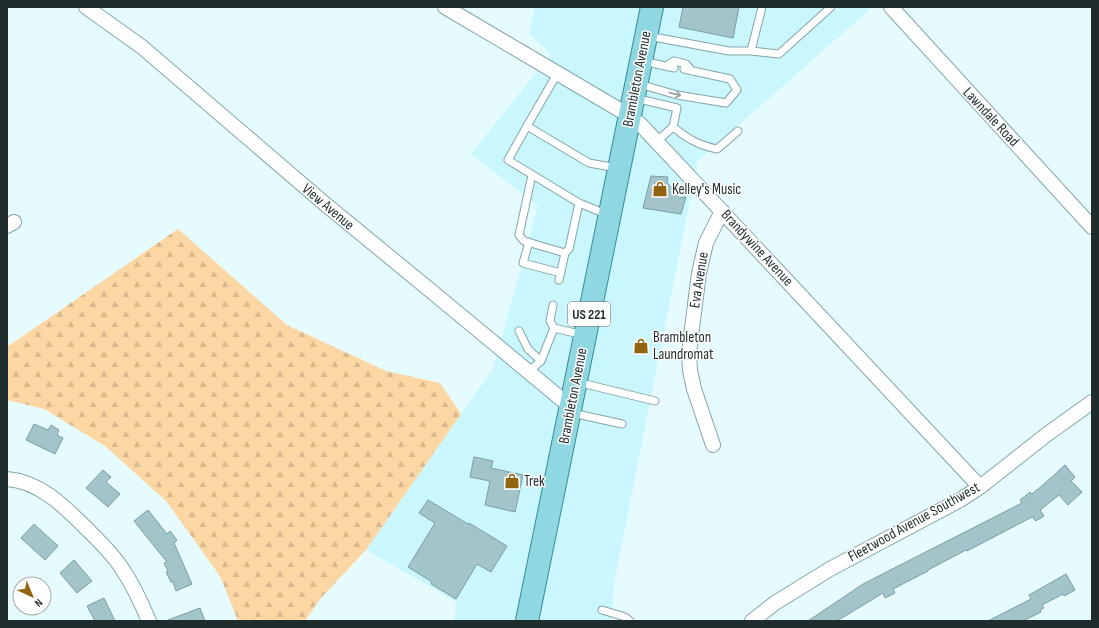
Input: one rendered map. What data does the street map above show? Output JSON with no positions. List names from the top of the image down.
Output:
{
  "streets": {
    "main road": ["Brambleton Avenue", "US 221"],
    "street": [
      "Lawndale Road",
      "View Avenue",
      "Brandywine Avenue",
      "Eva Avenue",
      "Fleetwood Avenue Southwest"
    ]
  },
  "crossings": [
    ["Brambleton Avenue", "View Avenue"],
    ["Brambleton Avenue", "Brandywine Avenue"],
    ["Brandywine Avenue", "Eva Avenue"],
    ["Brandywine Avenue", "Fleetwood Avenue Southwest"]
  ],
  "places": {
    "shop": ["Kelley's Music", "Brambleton Laundromat", "Trek"]
  },
  "north": "bottom right"
}
